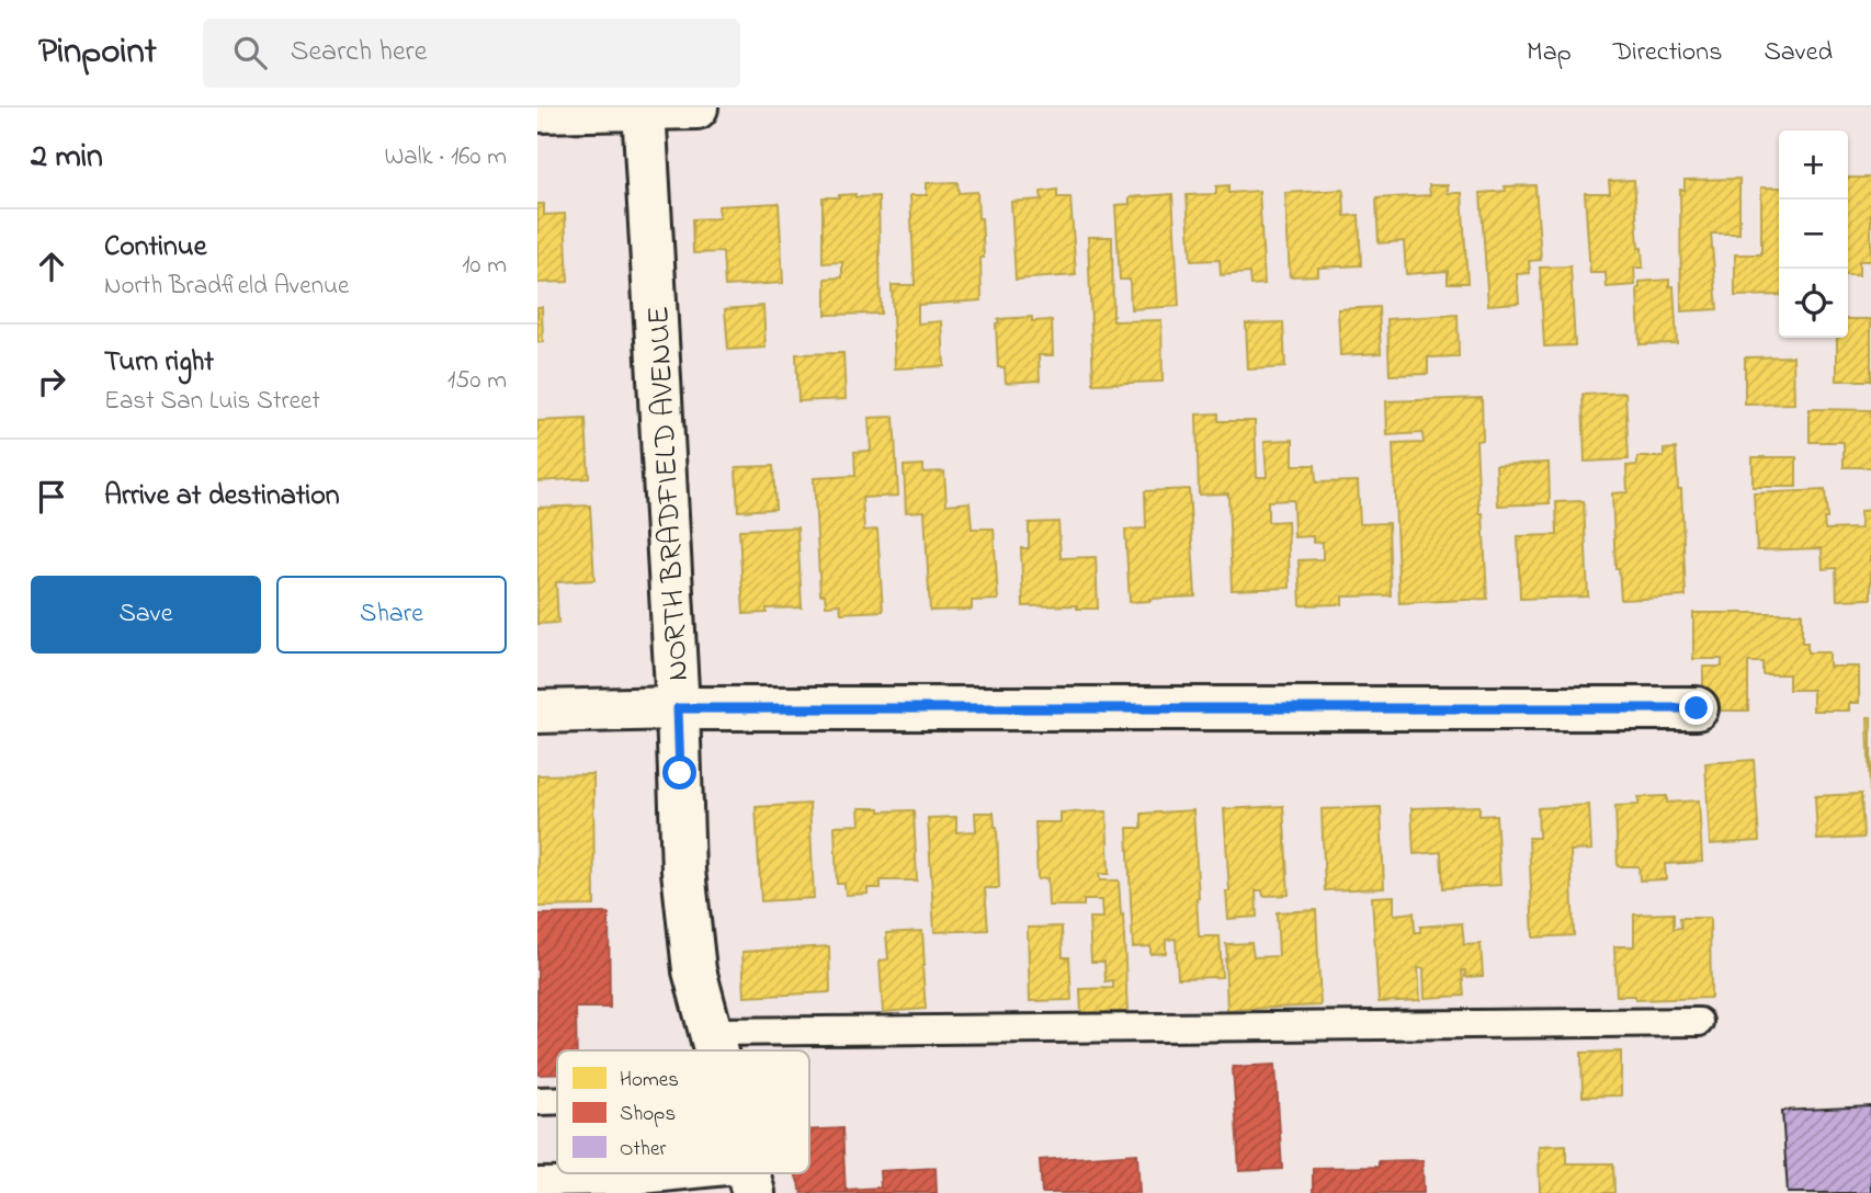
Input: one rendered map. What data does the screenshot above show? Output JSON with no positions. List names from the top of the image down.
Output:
{
  "streets": {
    "street": ["NORTH BRADFIELD AVENUE"]
  },
  "legend": ["Homes", "Shops", "Other"],
  "page": {
    "header": "Pinpoint",
    "search": "Search here",
    "nav": ["Map", "Directions", "Saved"],
    "heading": ["2 min", "Walk · 160 m"],
    "map_buttons": ["+", "−"],
    "list": [
      ["Continue", "North Bradfield Avenue", "10 m"],
      ["Turn right", "East San Luis Street", "150 m"],
      "Arrive at destination"
    ],
    "buttons": ["Save", "Share"]
  }
}
